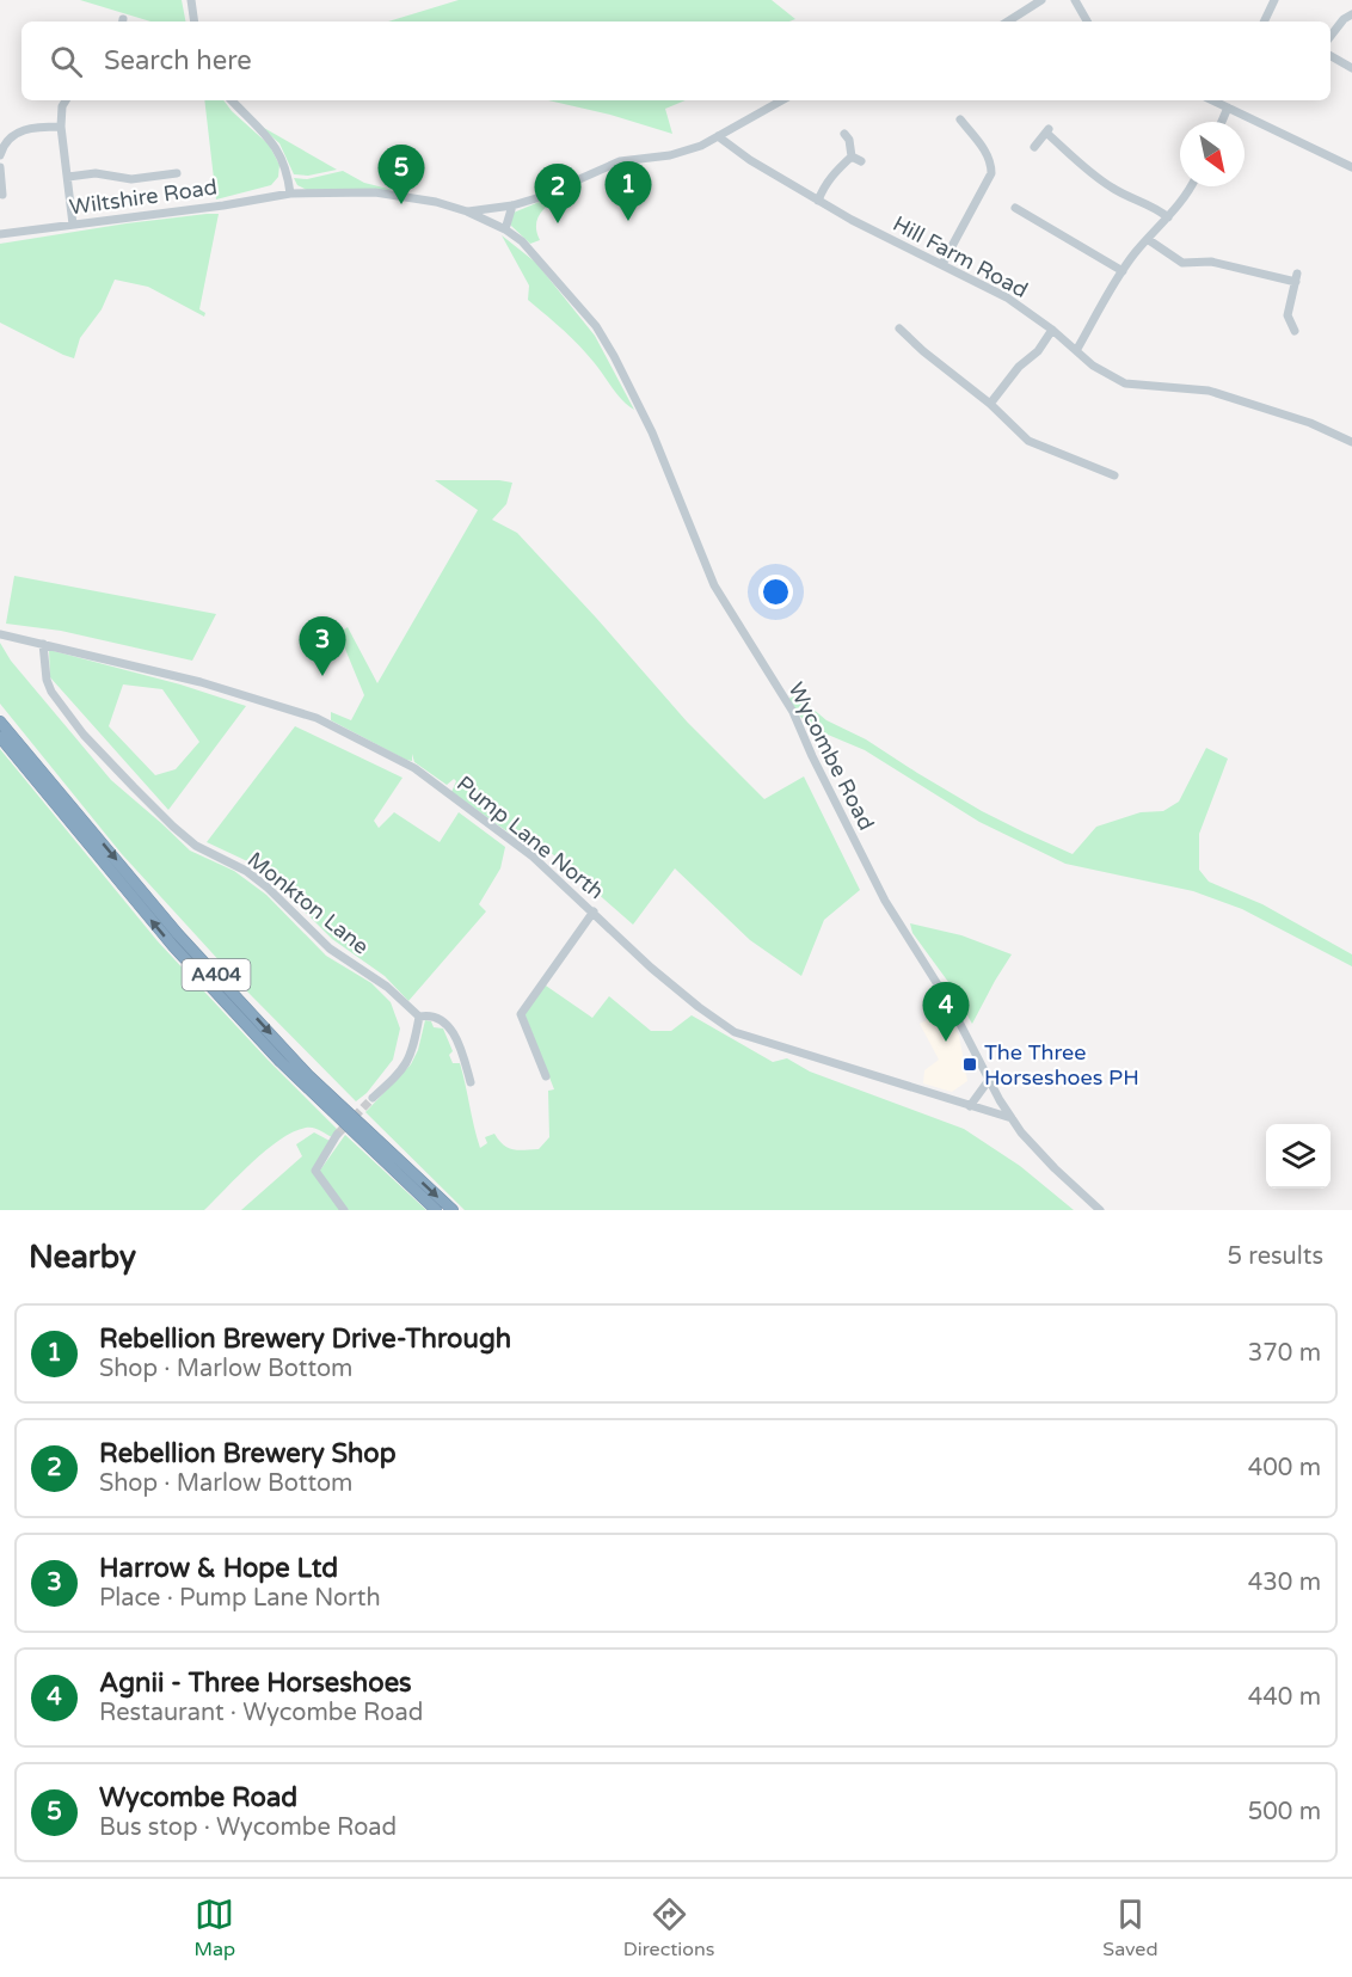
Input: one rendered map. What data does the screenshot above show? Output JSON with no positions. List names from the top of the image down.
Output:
{
  "streets": {
    "highway": ["A404"],
    "street": [
      "Wiltshire Road",
      "Hill Farm Road",
      "Wycombe Road",
      "Pump Lane North",
      "Monkton Lane"
    ]
  },
  "crossings": [
    ["Wiltshire Road", "Wycombe Road"],
    ["Wycombe Road", "Pump Lane North"],
    ["Pump Lane North", "Monkton Lane"]
  ],
  "places": {
    "transit": ["The Three Horseshoes PH"]
  },
  "north": "bottom right",
  "page": {
    "search": "Search here",
    "pins": [
      "5",
      "1",
      "2",
      "3",
      "4"
    ],
    "heading": ["Nearby", "5 results"],
    "list": [
      {
        "mark": "1",
        "name": "Rebellion Brewery Drive-Through",
        "note": "Shop · Marlow Bottom",
        "value": "370 m"
      },
      {
        "mark": "2",
        "name": "Rebellion Brewery Shop",
        "note": "Shop · Marlow Bottom",
        "value": "400 m"
      },
      {
        "mark": "3",
        "name": "Harrow & Hope Ltd",
        "note": "Place · Pump Lane North",
        "value": "430 m"
      },
      {
        "mark": "4",
        "name": "Agnii - Three Horseshoes",
        "note": "Restaurant · Wycombe Road",
        "value": "440 m"
      },
      {
        "mark": "5",
        "name": "Wycombe Road",
        "note": "Bus stop · Wycombe Road",
        "value": "500 m"
      }
    ],
    "nav": ["Map", "Directions", "Saved"]
  }
}
